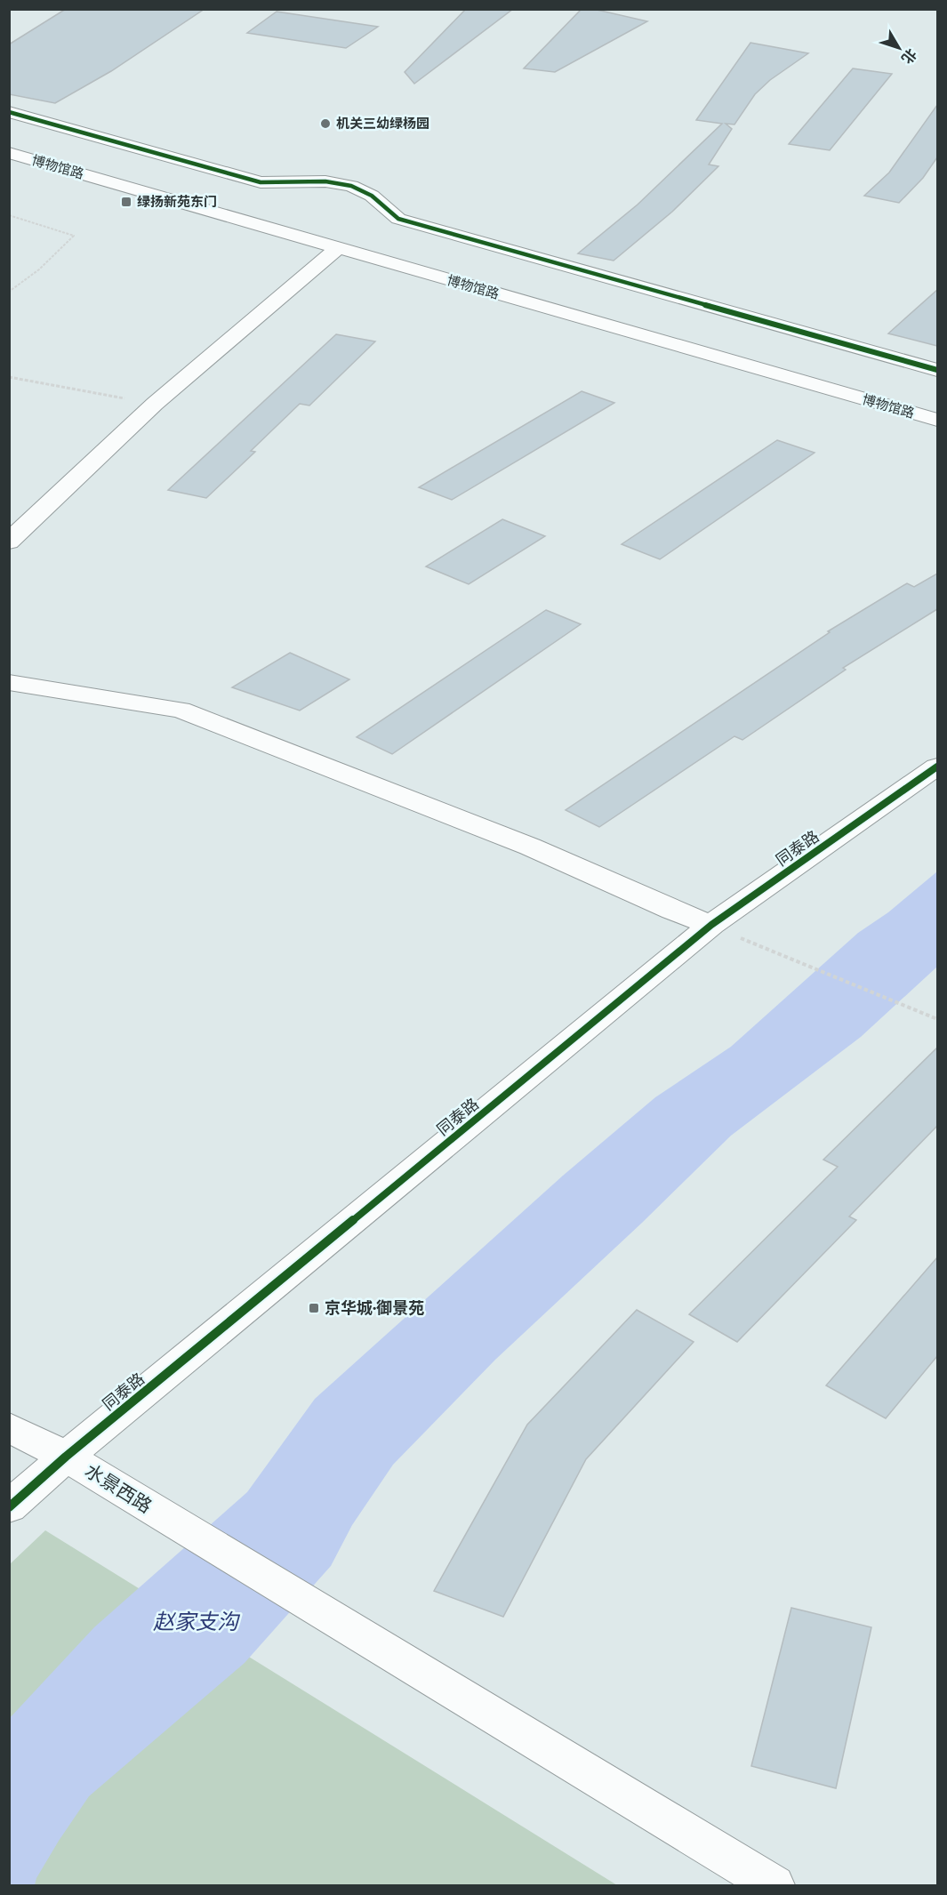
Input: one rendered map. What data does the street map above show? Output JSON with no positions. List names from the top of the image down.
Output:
{
  "streets": {
    "street": ["博物馆路", "同泰路", "水景西路"]
  },
  "crossings": [
    ["同泰路", "水景西路"]
  ],
  "water": ["赵家支沟"],
  "places": {
    "other": ["机关三幼绿杨园"],
    "transit": ["绿扬新苑东门", "京华城·御景苑"]
  },
  "north": "bottom right"
}
